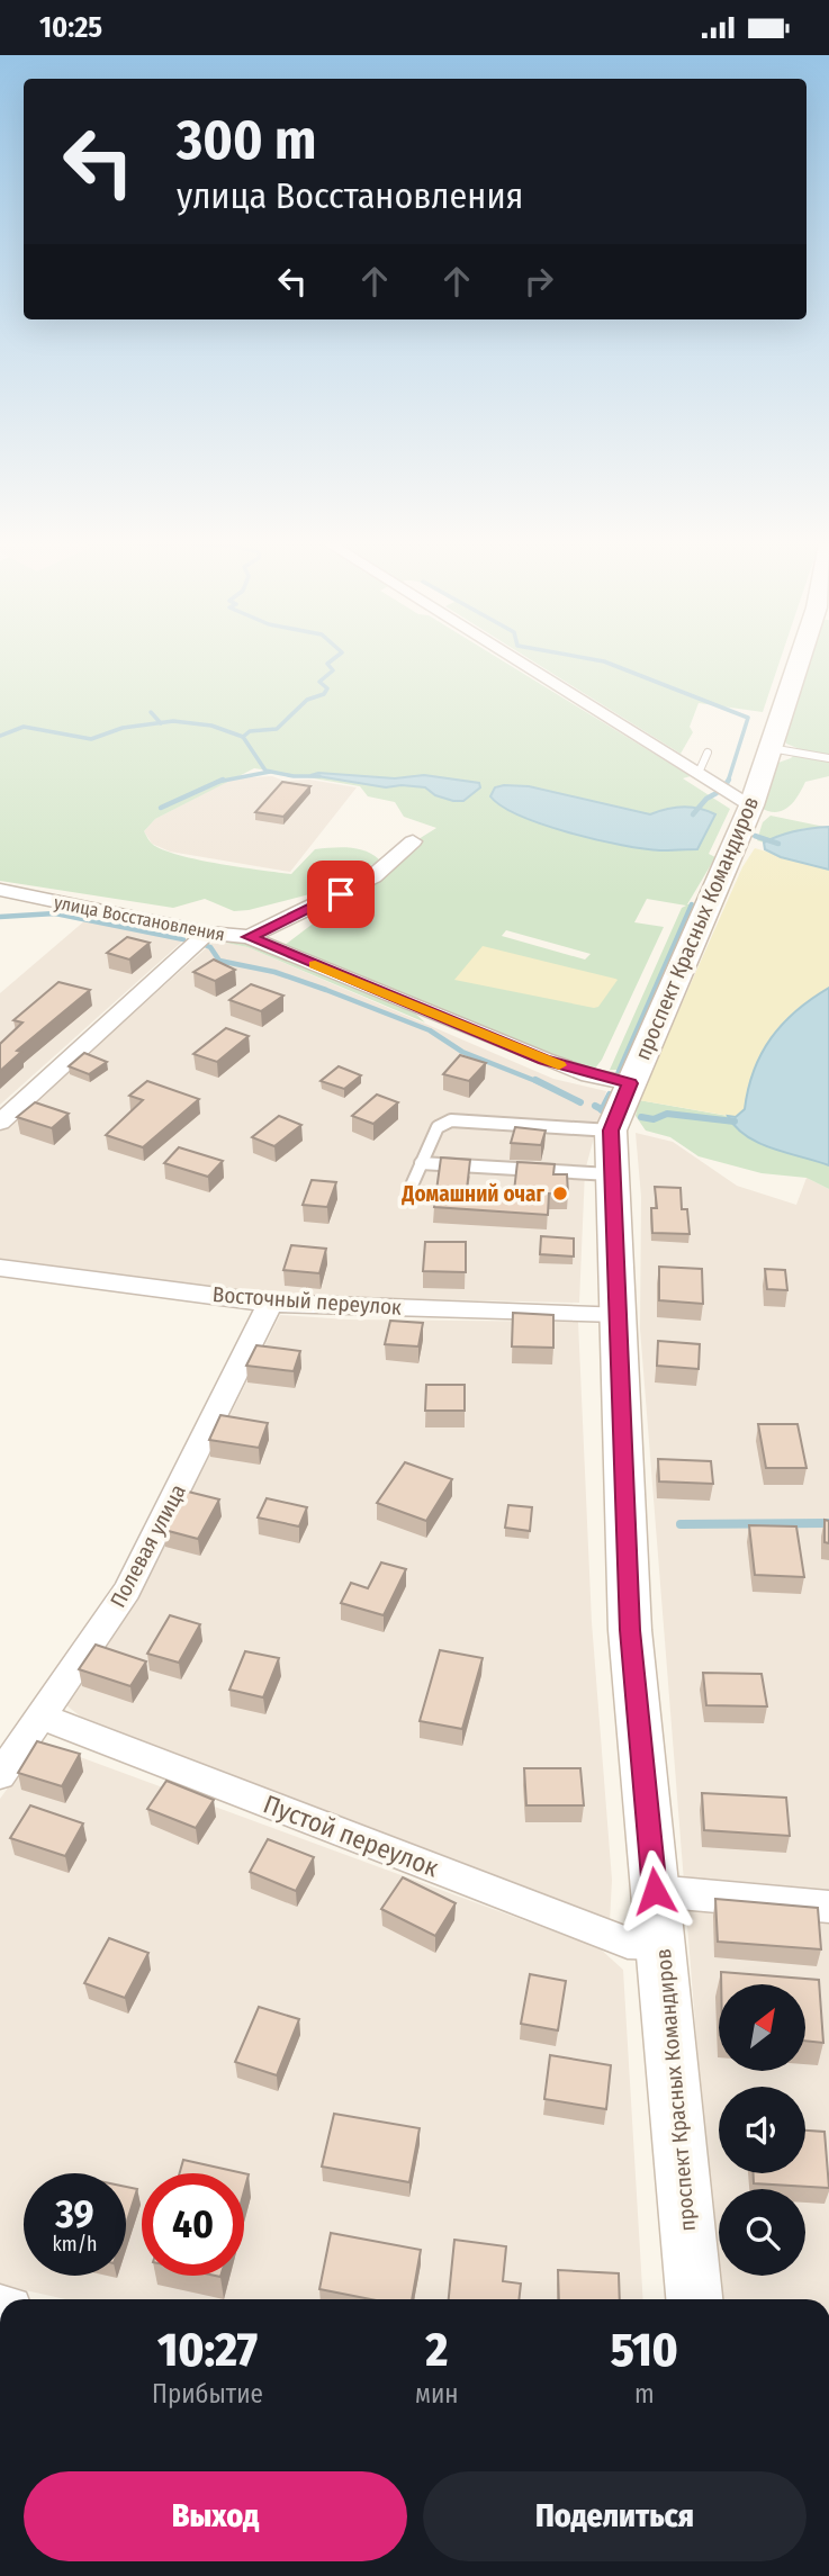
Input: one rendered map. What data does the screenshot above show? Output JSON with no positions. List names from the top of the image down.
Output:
{
  "streets": {
    "street": [
      "улица Восстановления",
      "проспект Красных Командиров",
      "Восточный переулок",
      "Полевая улица",
      "Пустой переулок"
    ]
  },
  "crossings": [
    ["улица Восстановления", "проспект Красных Командиров"],
    ["проспект Красных Командиров", "Восточный переулок"],
    ["проспект Красных Командиров", "Пустой переулок"],
    ["Восточный переулок", "Полевая улица"],
    ["Полевая улица", "Пустой переулок"]
  ],
  "places": ["Домашний очаг"],
  "north": "top right",
  "page": {
    "status": "10:25",
    "turn": ["300 m", "улица Восстановления"],
    "speed": "39 km/h",
    "limit": "40",
    "eta": [
      "10:27",
      "Прибытие",
      "2",
      "мин",
      "510",
      "m"
    ],
    "buttons": ["Выход", "Поделиться"]
  }
}
